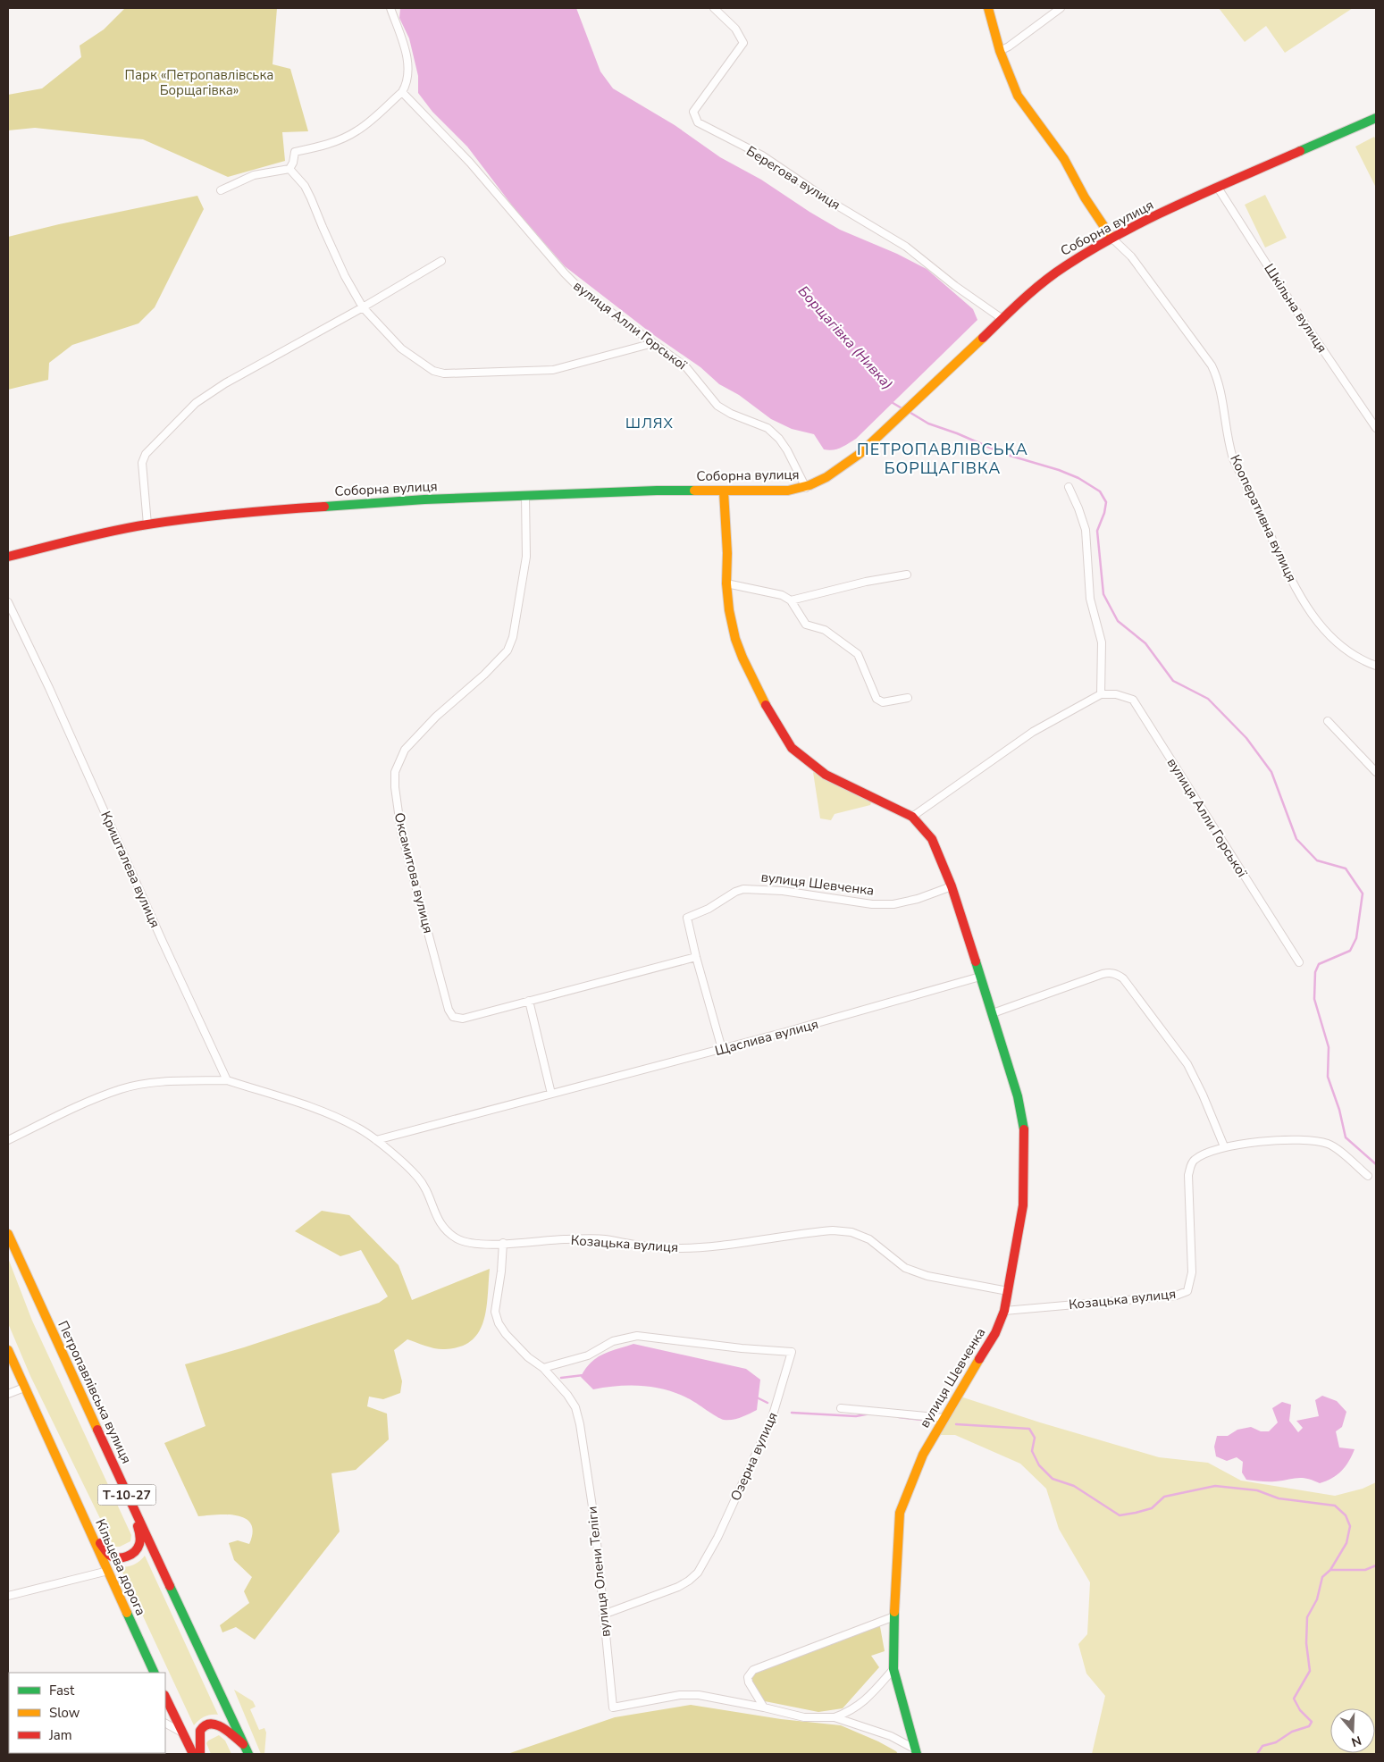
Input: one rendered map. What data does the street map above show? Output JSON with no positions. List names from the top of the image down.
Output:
{
  "streets": {
    "main road": [
      "Соборна вулиця",
      "вулиця Шевченка",
      "Петропавлівська вулиця",
      "Т-10-27",
      "Кільцева дорога"
    ],
    "street": [
      "Берегова вулиця",
      "Шкільна вулиця",
      "вулиця Алли Горської",
      "Кооперативна вулиця",
      "Кришталева вулиця",
      "Оксамитова вулиця",
      "Щаслива вулиця",
      "Козацька вулиця",
      "Озерна вулиця",
      "вулиця Олени Теліги"
    ]
  },
  "crossings": [
    ["Берегова вулиця", "Соборна вулиця"],
    ["Соборна вулиця", "Шкільна вулиця"],
    ["Соборна вулиця", "вулиця Алли Горської"],
    ["Соборна вулиця", "Кооперативна вулиця"],
    ["Соборна вулиця", "Оксамитова вулиця"],
    ["Соборна вулиця", "вулиця Шевченка"],
    ["Кришталева вулиця", "Козацька вулиця"],
    ["Оксамитова вулиця", "вулиця Шевченка"],
    ["вулиця Шевченка", "Щаслива вулиця"],
    ["вулиця Шевченка", "Козацька вулиця"],
    ["Щаслива вулиця", "Козацька вулиця"],
    ["Козацька вулиця", "вулиця Олени Теліги"],
    ["Озерна вулиця", "вулиця Олени Теліги"]
  ],
  "districts": ["ШЛЯХ", "ПЕТРОПАВЛІВСЬКА БОРЩАГІВКА"],
  "water": ["Борщагівка (Нивка)"],
  "parks": ["Парк «Петропавлівська Борщагівка»"],
  "legend": ["Fast", "Slow", "Jam"],
  "north": "bottom"
}
